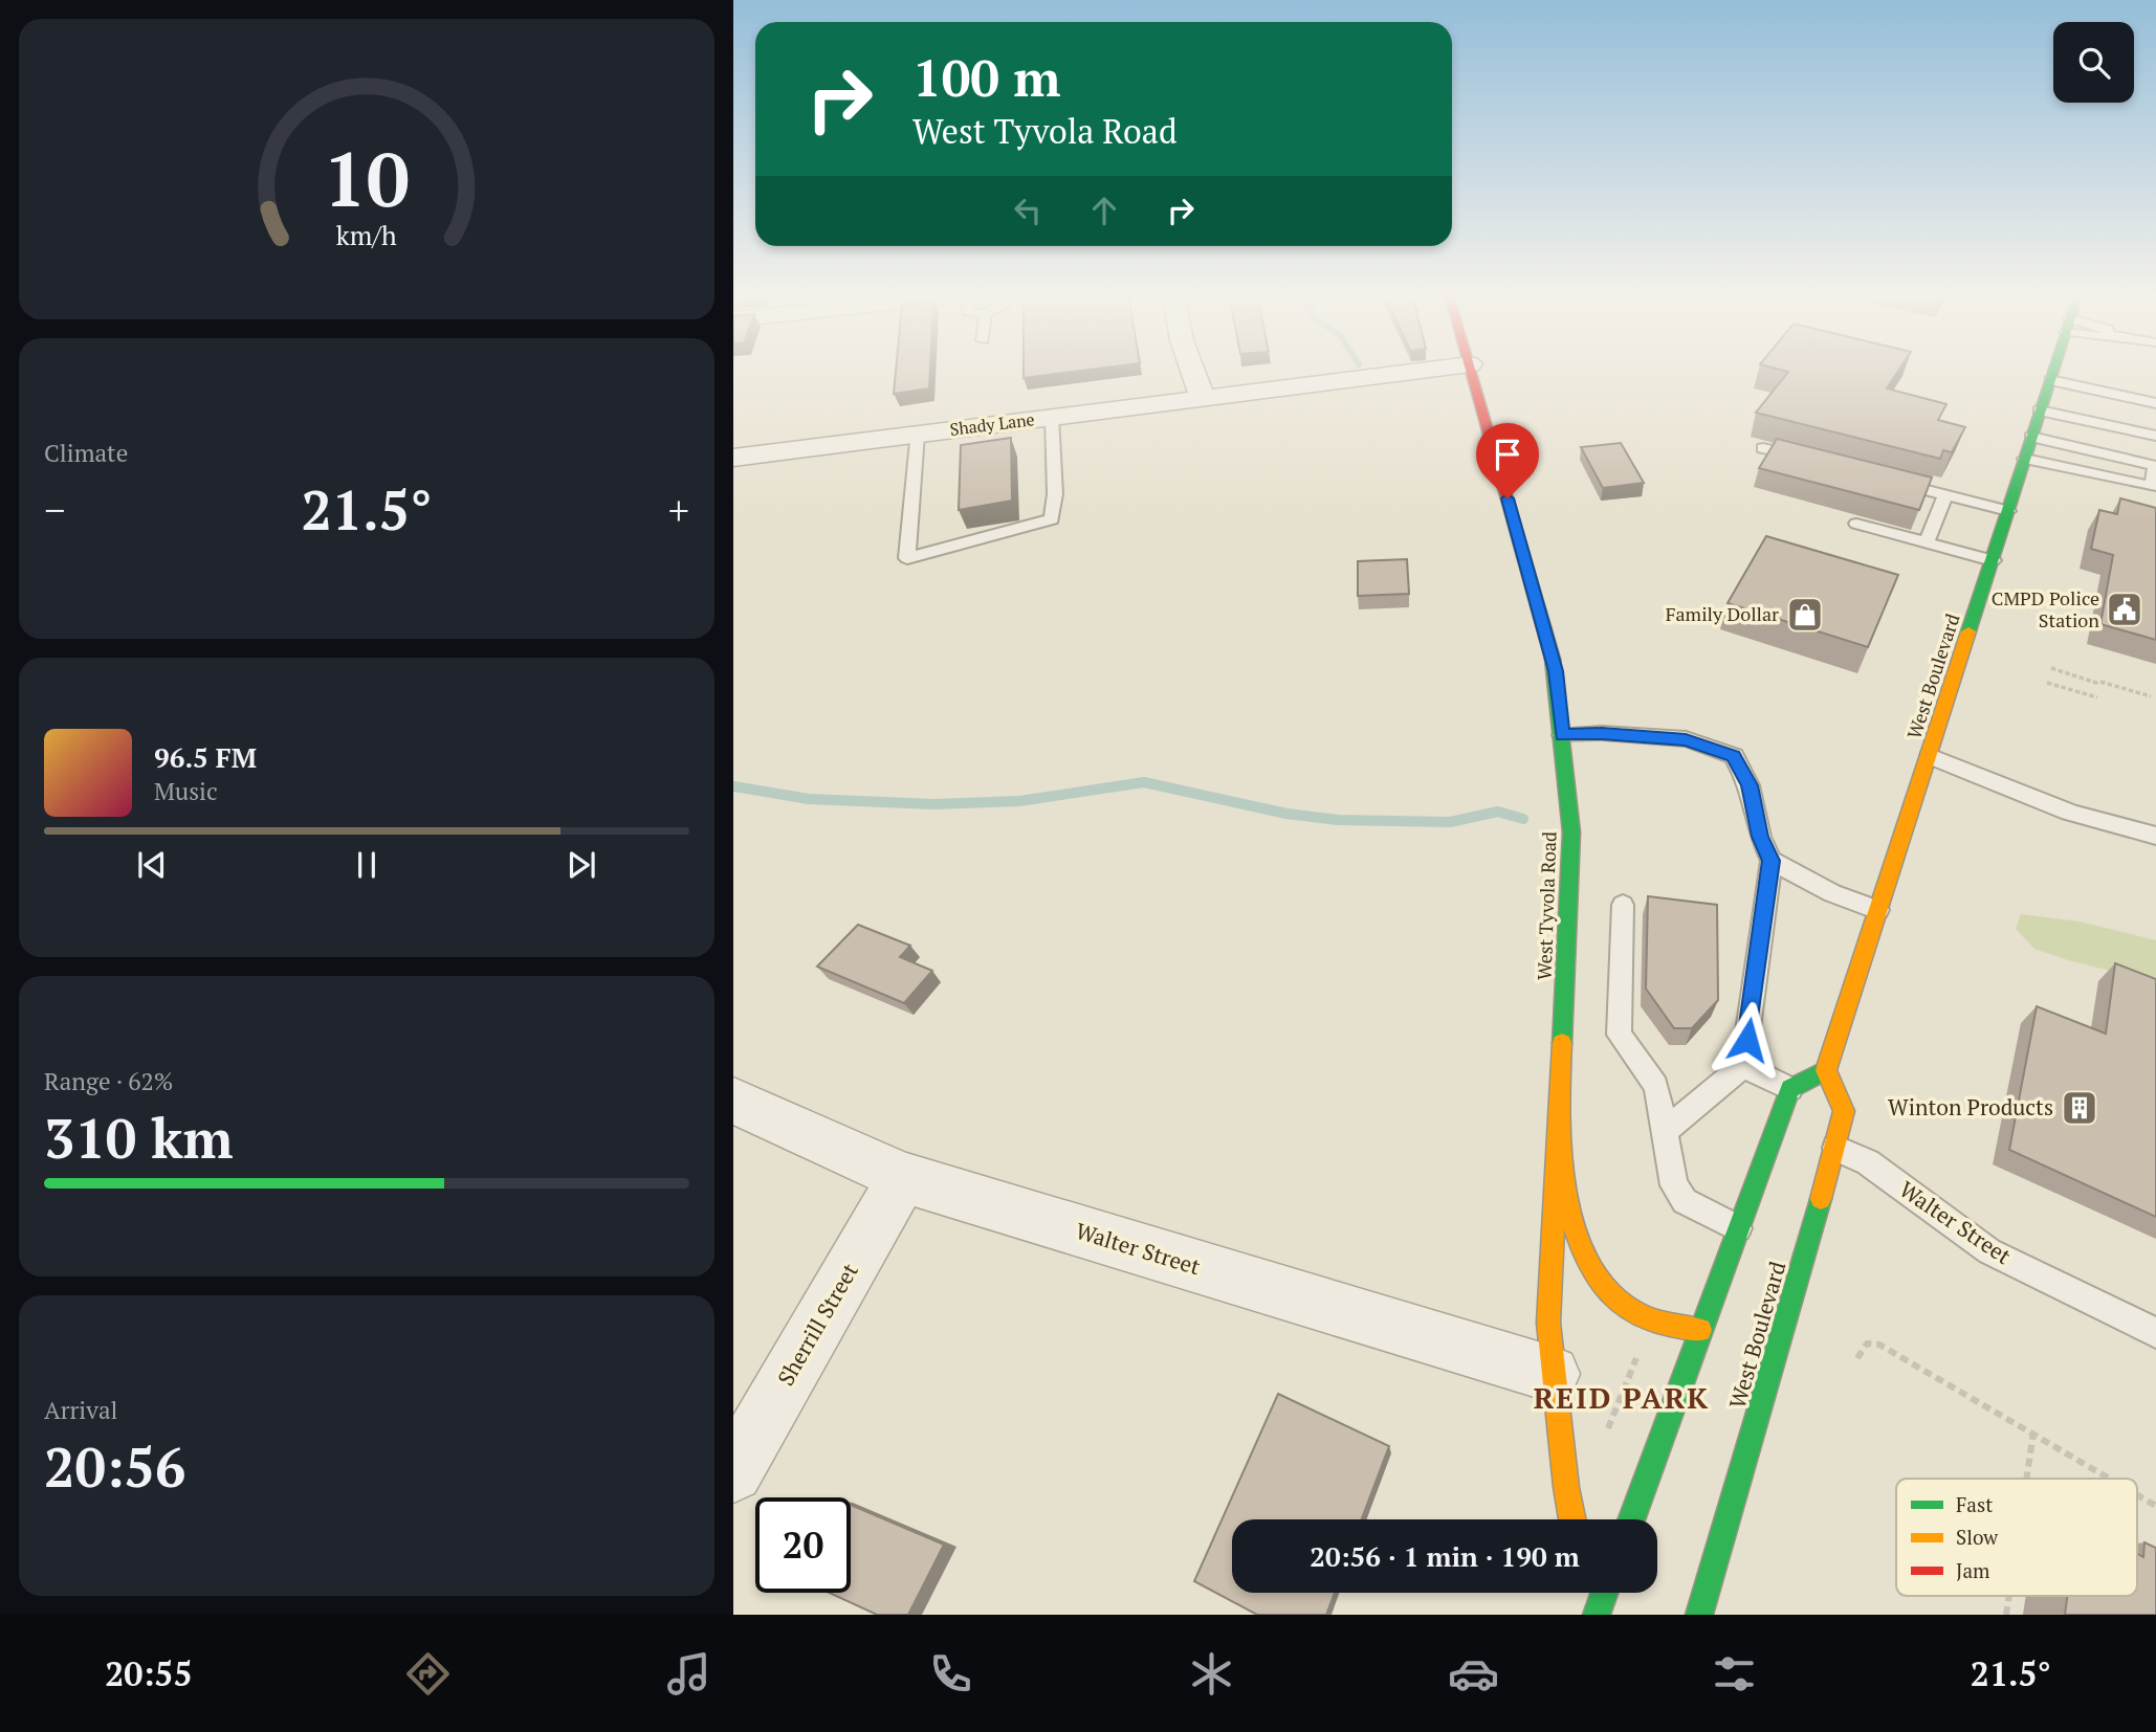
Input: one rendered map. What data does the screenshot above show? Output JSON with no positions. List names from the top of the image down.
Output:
{
  "streets": {
    "main road": ["West Boulevard", "West Tyvola Road"],
    "street": ["Shady Lane", "Walter Street", "Sherrill Street"]
  },
  "crossings": [
    ["West Boulevard", "Walter Street"],
    ["West Tyvola Road", "Walter Street"],
    ["Walter Street", "Sherrill Street"]
  ],
  "districts": ["REID PARK"],
  "places": {
    "public building": ["CMPD Police Station"],
    "shop": ["Family Dollar"],
    "building": ["Winton Products"]
  },
  "legend": ["Fast", "Slow", "Jam"],
  "page": {
    "turn": ["100 m", "West Tyvola Road"],
    "tile": [
      "Climate",
      ["Range · 62%", "310 km"],
      ["Arrival", "20:56"]
    ],
    "heat": ["−", "21.5°", "+"],
    "song": ["96.5 FM", "Music"],
    "limit": "20",
    "trip": "20:56 · 1 min · 190 m",
    "tabs": ["20:55", "21.5°"],
    "gauge": ["10", "km/h"]
  }
}
